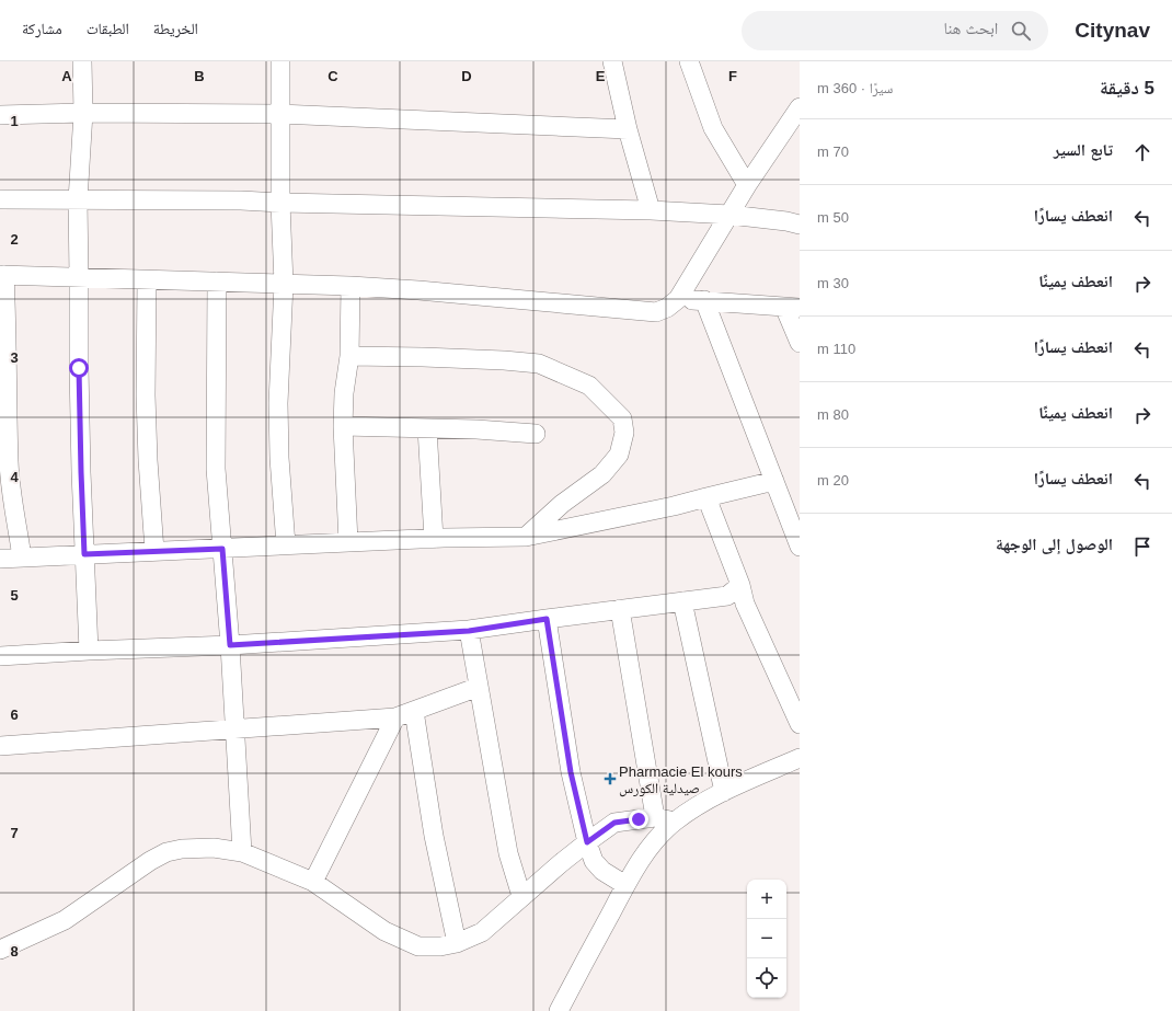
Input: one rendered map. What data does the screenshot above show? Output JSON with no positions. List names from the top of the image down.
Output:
{
  "places": {
    "health": ["Pharmacie El kours صيدلية الكورس"]
  },
  "page": {
    "header": "Citynav",
    "search": "ابحث هنا",
    "nav": ["الخريطة", "الطبقات", "مشاركة"],
    "heading": ["5 دقيقة", "سيرًا · 360 m"],
    "list": [
      ["تابع السير", "70 m"],
      ["انعطف يسارًا", "50 m"],
      ["انعطف يمينًا", "30 m"],
      ["انعطف يسارًا", "110 m"],
      ["انعطف يمينًا", "80 m"],
      ["انعطف يسارًا", "20 m"],
      "الوصول إلى الوجهة"
    ],
    "map_buttons": ["+", "−"]
  },
  "grid": {
    "columns": [
      "A",
      "B",
      "C",
      "D",
      "E",
      "F"
    ],
    "rows": [
      "1",
      "2",
      "3",
      "4",
      "5",
      "6",
      "7",
      "8"
    ]
  }
}
